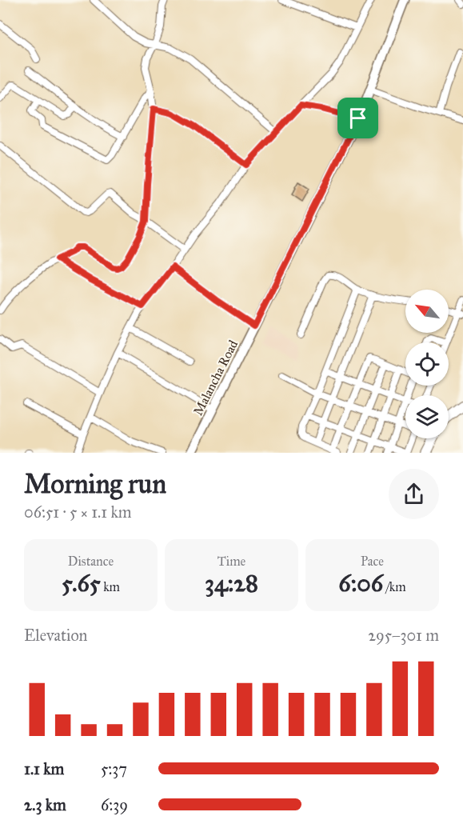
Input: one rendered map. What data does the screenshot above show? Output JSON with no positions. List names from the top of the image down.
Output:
{
  "streets": {
    "street": ["Malancha Road"]
  },
  "north": "top left",
  "page": {
    "heading": ["Morning run", "06:51 · 5 × 1.1 km"],
    "stats": [
      ["Distance", "5.65 km"],
      ["Time", "34:28"],
      ["Pace", "6:06 /km"]
    ],
    "chart": ["Elevation", "295–301 m"],
    "list": [
      {
        "name": "1.1 km",
        "note": "5:37"
      },
      {
        "name": "2.3 km",
        "note": "6:39"
      }
    ]
  }
}
